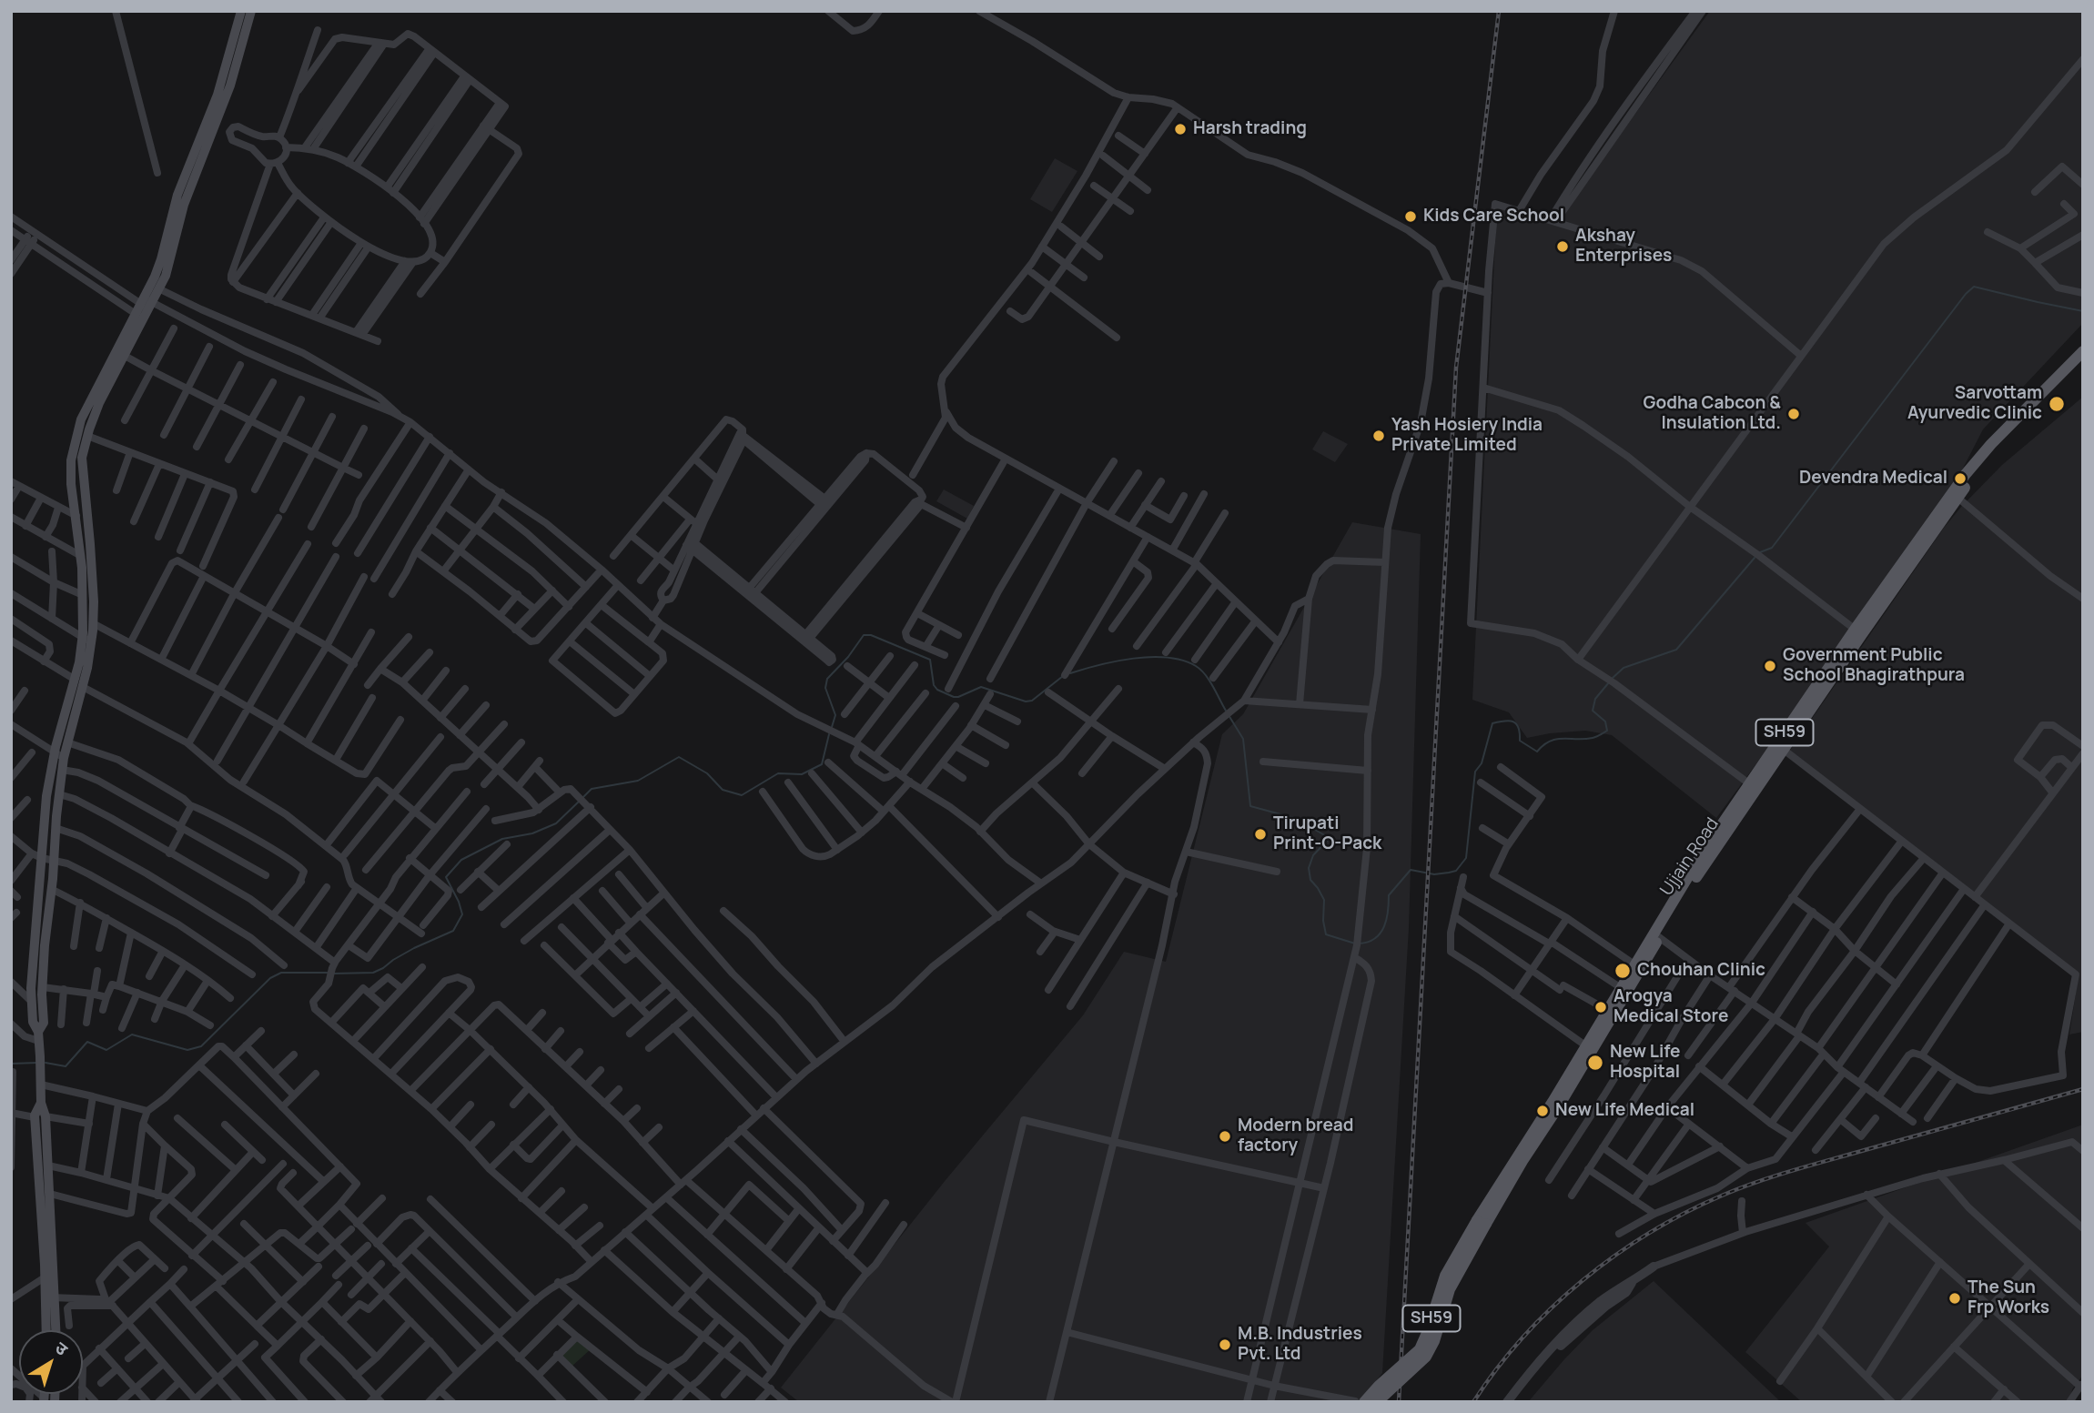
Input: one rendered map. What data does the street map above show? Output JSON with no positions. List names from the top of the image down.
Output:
{
  "streets": {
    "main road": ["SH59", "Ujjain Road"]
  },
  "crossings": [
    ["SH59", "Ujjain Road"]
  ],
  "places": [
    "Harsh trading",
    "Kids Care School",
    "Akshay Enterprises",
    "Sarvottam Ayurvedic Clinic",
    "Godha Cabcon & Insulation Ltd.",
    "Yash Hosiery India Private Limited",
    "Devendra Medical",
    "Government Public School Bhagirathpura",
    "Tirupati Print-O-Pack",
    "Chouhan Clinic",
    "Arogya Medical Store",
    "New Life Hospital",
    "New Life Medical",
    "Modern bread factory",
    "The Sun Frp Works",
    "M.B. Industries Pvt. Ltd"
  ],
  "north": "top right"
}
